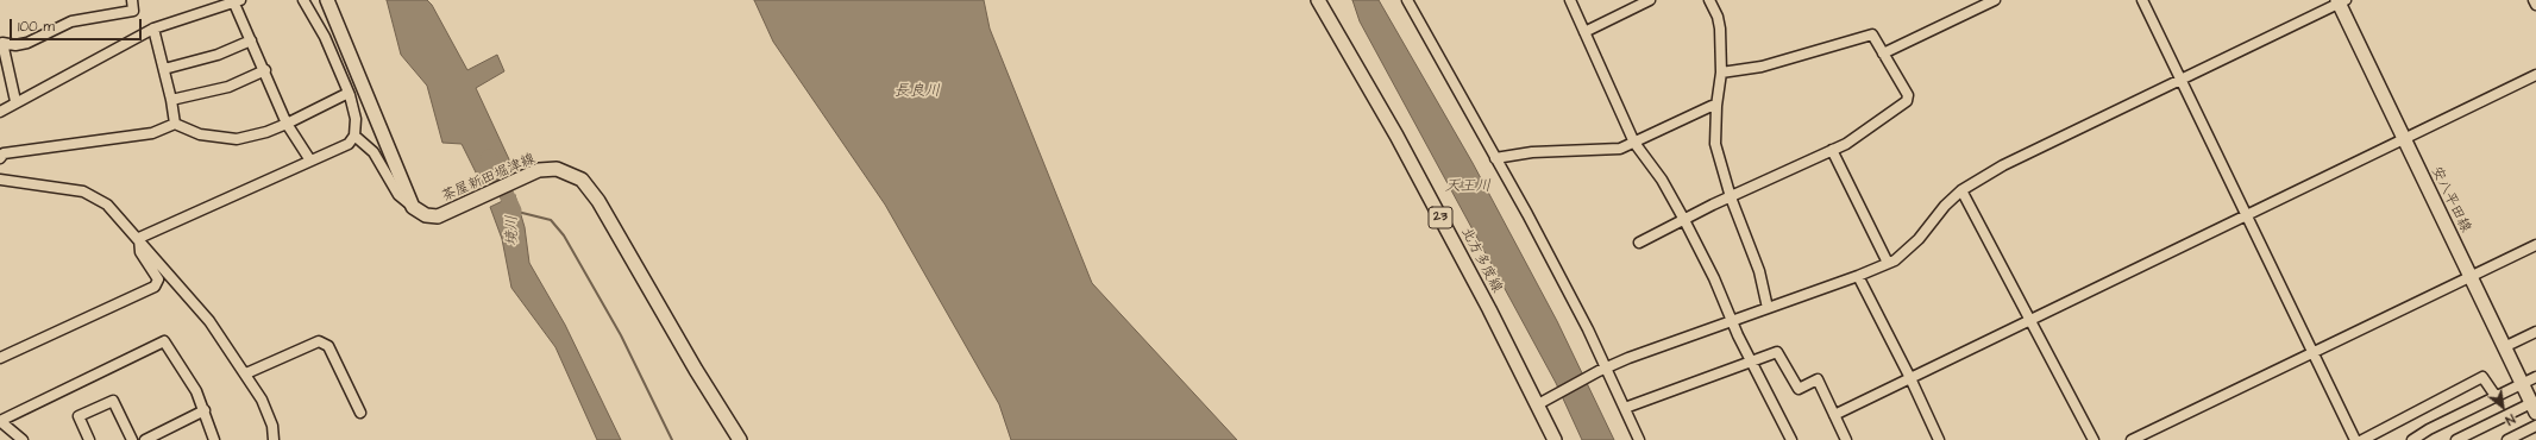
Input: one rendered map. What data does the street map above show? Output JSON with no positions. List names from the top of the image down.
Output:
{
  "streets": {
    "main road": [
      "茶屋新田堀津線",
      "安八平田線",
      "23",
      "北方多度線"
    ]
  },
  "water": ["長良川", "天王川", "境川"],
  "scale_bar": "100 m",
  "north": "bottom right"
}
